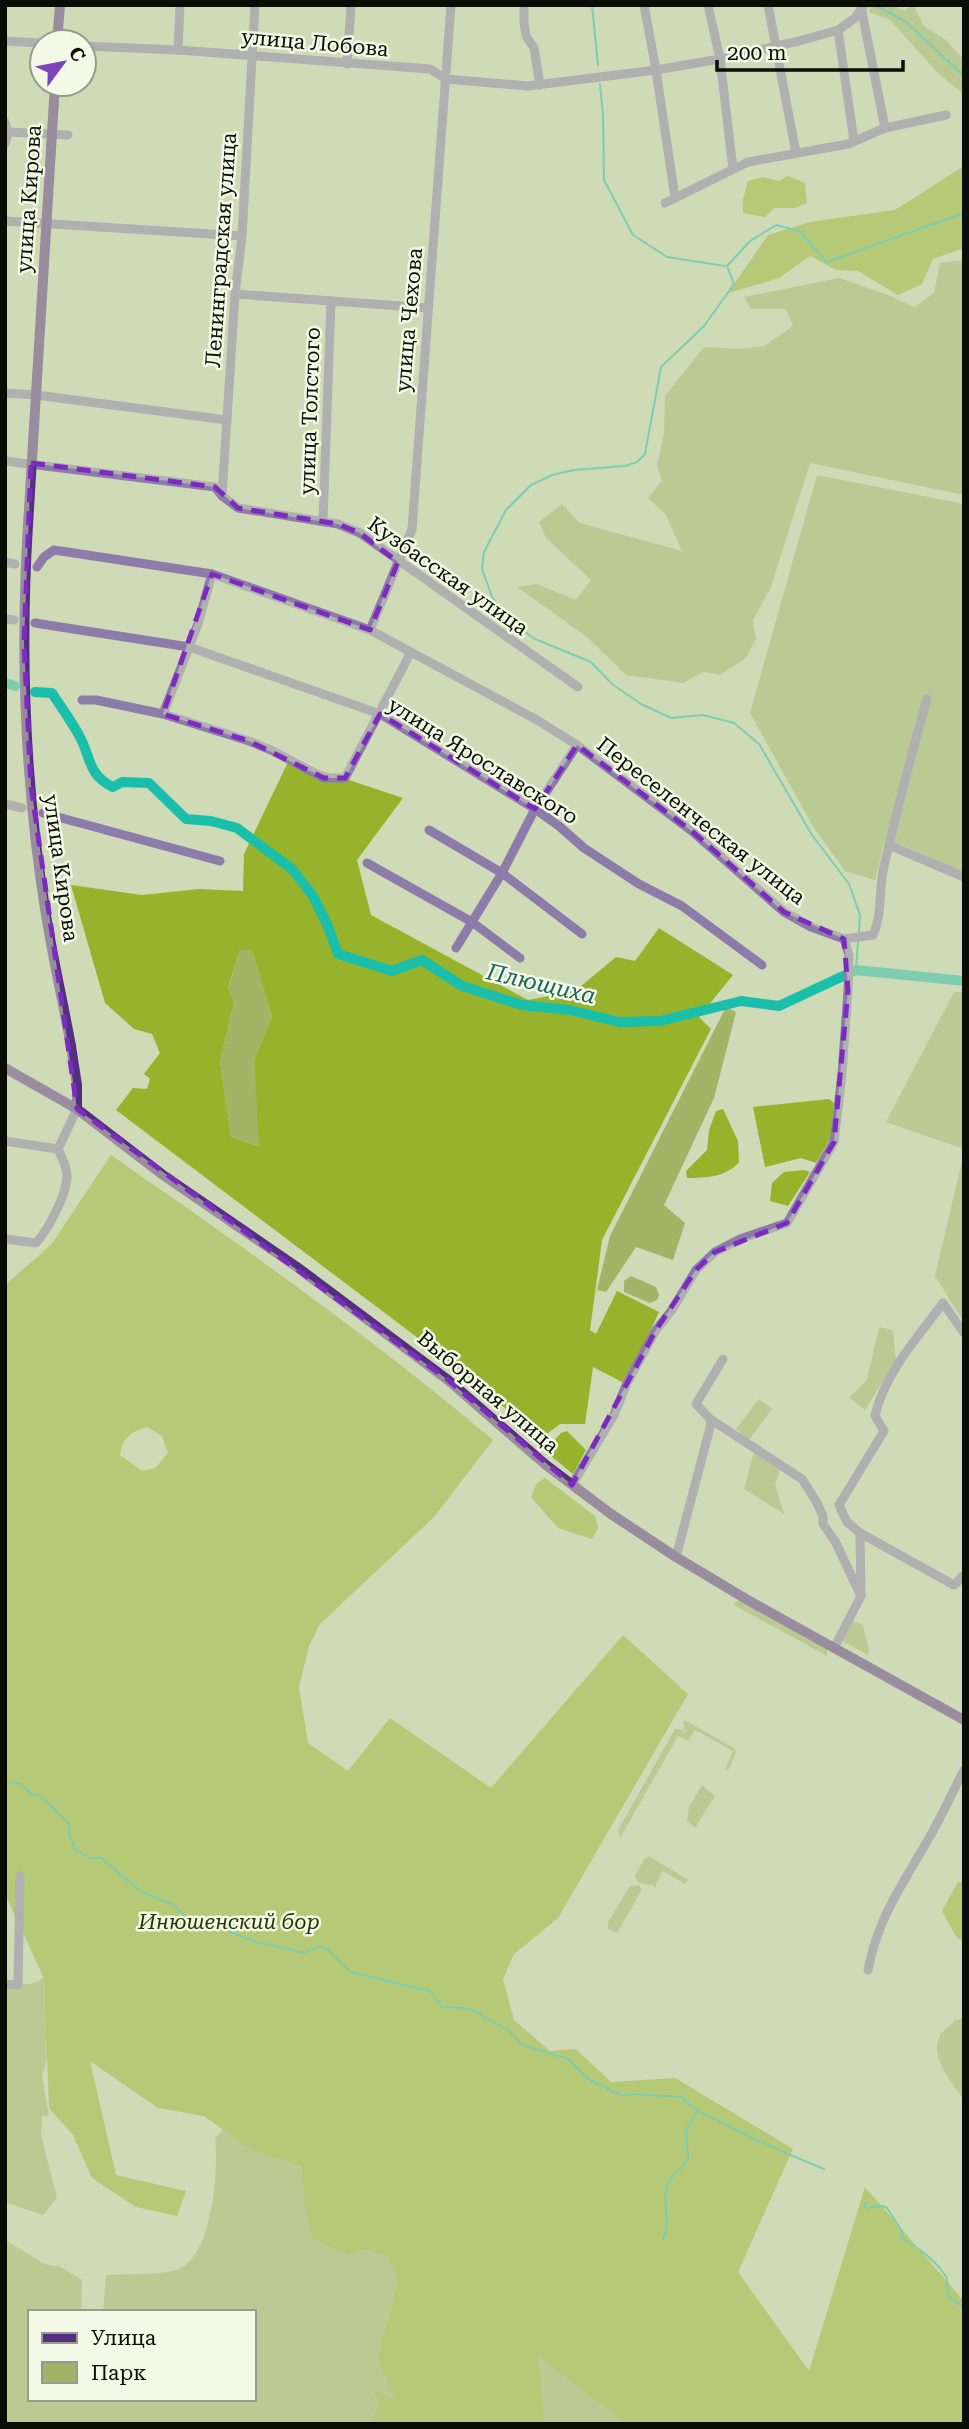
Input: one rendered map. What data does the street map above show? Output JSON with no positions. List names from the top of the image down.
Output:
{
  "streets": {
    "main road": ["улица Кирова", "Выборная улица"],
    "street": [
      "улица Лобова",
      "Ленинградская улица",
      "улица Чехова",
      "улица Толстого",
      "Кузбасская улица",
      "улица Ярославского",
      "Переселенческая улица"
    ]
  },
  "crossings": [
    ["улица Лобова", "Ленинградская улица"],
    ["улица Лобова", "улица Чехова"],
    ["улица Кирова", "Кузбасская улица"],
    ["улица Кирова", "Выборная улица"],
    ["Ленинградская улица", "Кузбасская улица"],
    ["улица Чехова", "Кузбасская улица"],
    ["улица Чехова", "Переселенческая улица"],
    ["улица Толстого", "Кузбасская улица"]
  ],
  "water": ["Плющиха"],
  "parks": ["Инюшенский бор"],
  "legend": ["Улица", "Парк"],
  "scale_bar": "200 m",
  "north": "top right"
}
